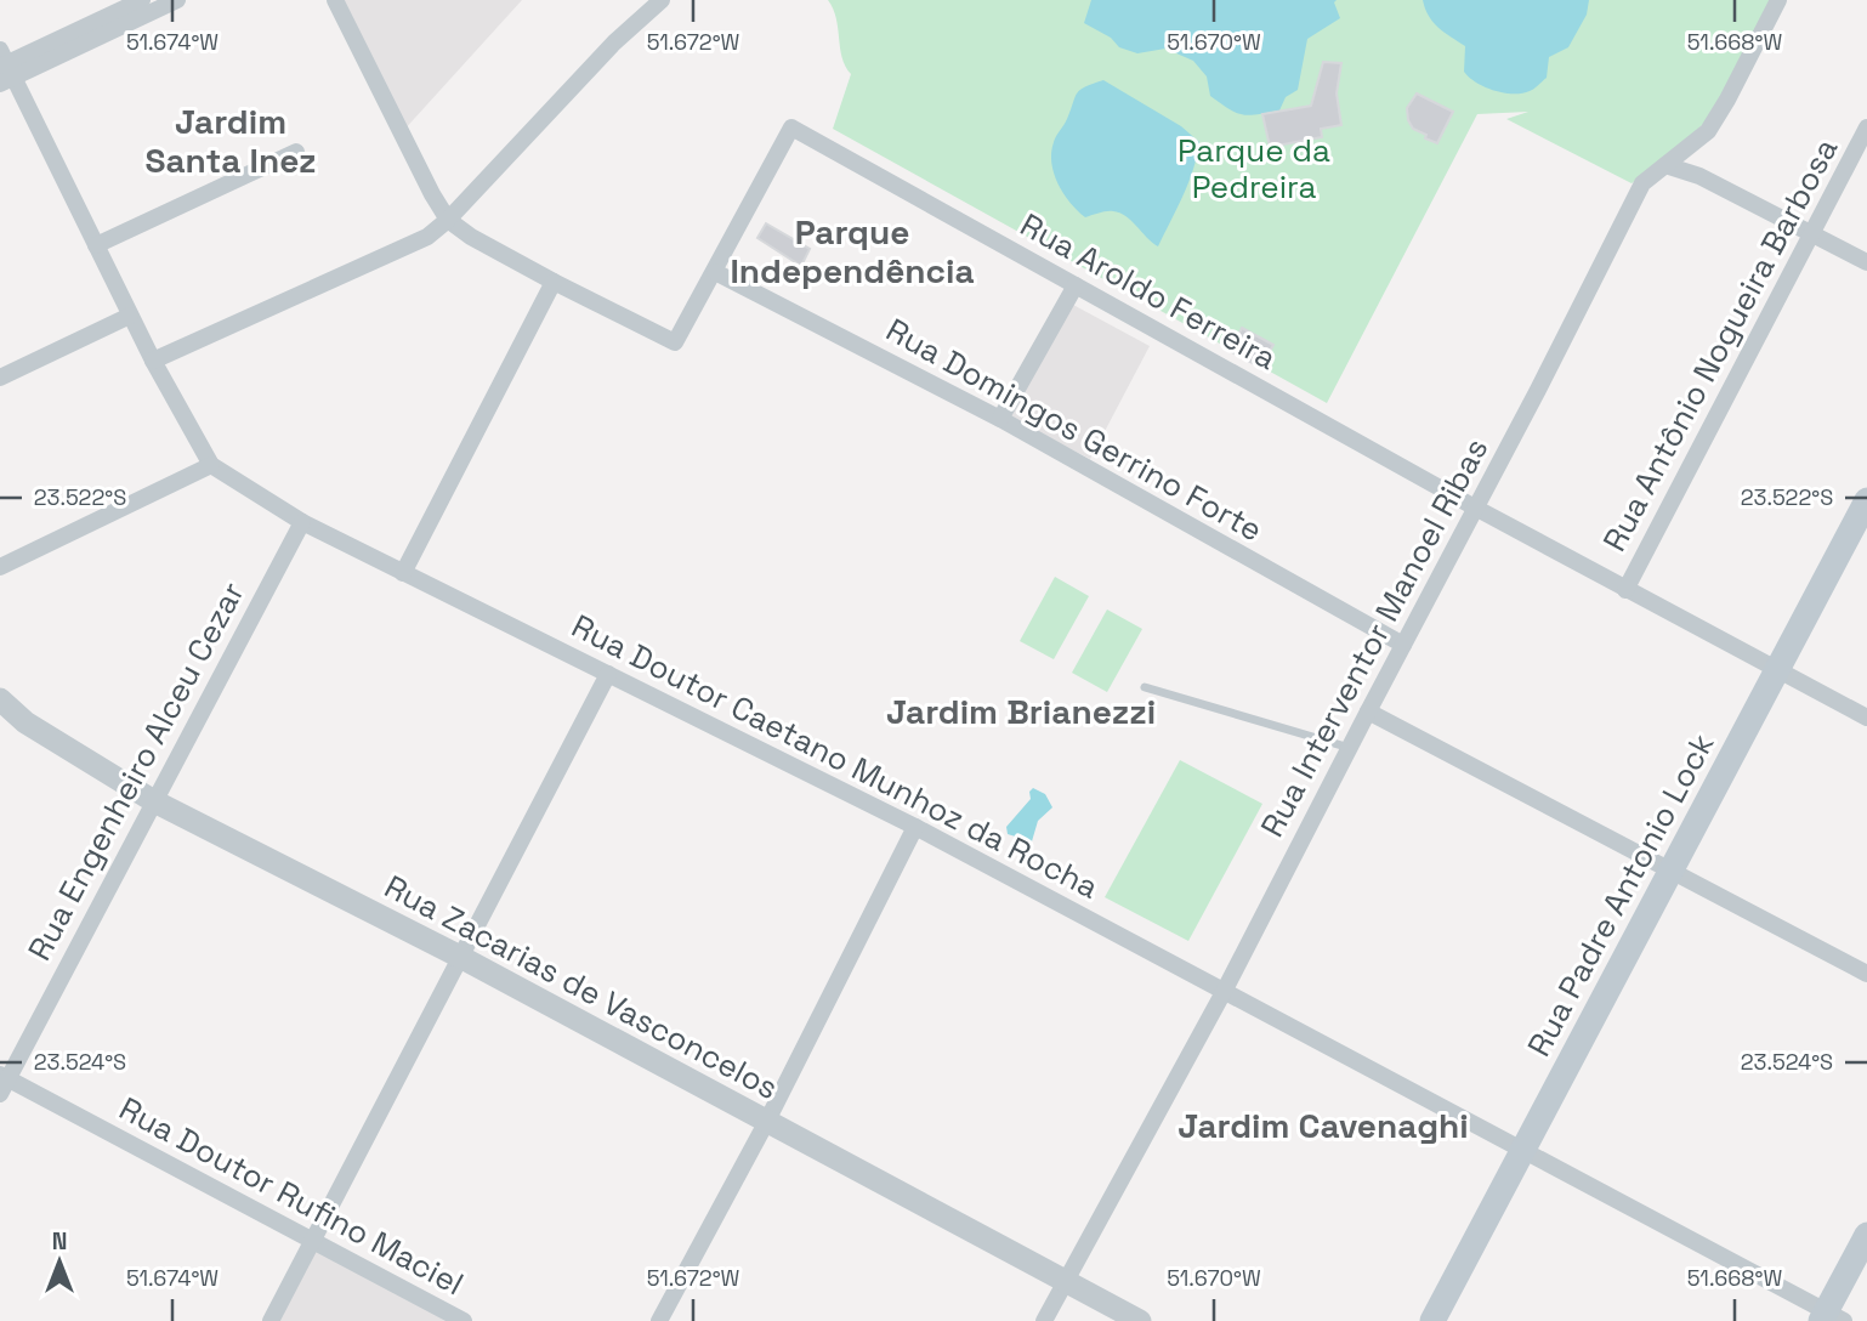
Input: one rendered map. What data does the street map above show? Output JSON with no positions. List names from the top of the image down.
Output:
{
  "streets": {
    "main road": ["Rua Padre Antonio Lock"],
    "street": [
      "Rua Aroldo Ferreira",
      "Rua Antônio Nogueira Barbosa",
      "Rua Domingos Gerrino Forte",
      "Rua Interventor Manoel Ribas",
      "Rua Doutor Caetano Munhoz da Rocha",
      "Rua Engenheiro Alceu Cezar",
      "Rua Zacarias de Vasconcelos",
      "Rua Doutor Rufino Maciel"
    ]
  },
  "crossings": [
    ["Rua Aroldo Ferreira", "Rua Antônio Nogueira Barbosa"],
    ["Rua Aroldo Ferreira", "Rua Domingos Gerrino Forte"],
    ["Rua Aroldo Ferreira", "Rua Interventor Manoel Ribas"],
    ["Rua Aroldo Ferreira", "Rua Padre Antonio Lock"],
    ["Rua Domingos Gerrino Forte", "Rua Interventor Manoel Ribas"],
    ["Rua Interventor Manoel Ribas", "Rua Doutor Caetano Munhoz da Rocha"],
    ["Rua Interventor Manoel Ribas", "Rua Zacarias de Vasconcelos"],
    ["Rua Doutor Caetano Munhoz da Rocha", "Rua Engenheiro Alceu Cezar"],
    ["Rua Doutor Caetano Munhoz da Rocha", "Rua Padre Antonio Lock"],
    ["Rua Engenheiro Alceu Cezar", "Rua Zacarias de Vasconcelos"],
    ["Rua Engenheiro Alceu Cezar", "Rua Doutor Rufino Maciel"]
  ],
  "districts": [
    "Jardim Santa Inez",
    "Parque Independência",
    "Jardim Brianezzi",
    "Jardim Cavenaghi"
  ],
  "parks": ["Parque da Pedreira"],
  "north": "top",
  "coordinates": [
    "51.674°W",
    "51.672°W",
    "51.670°W",
    "51.668°W",
    "23.522°S",
    "23.524°S"
  ]
}
